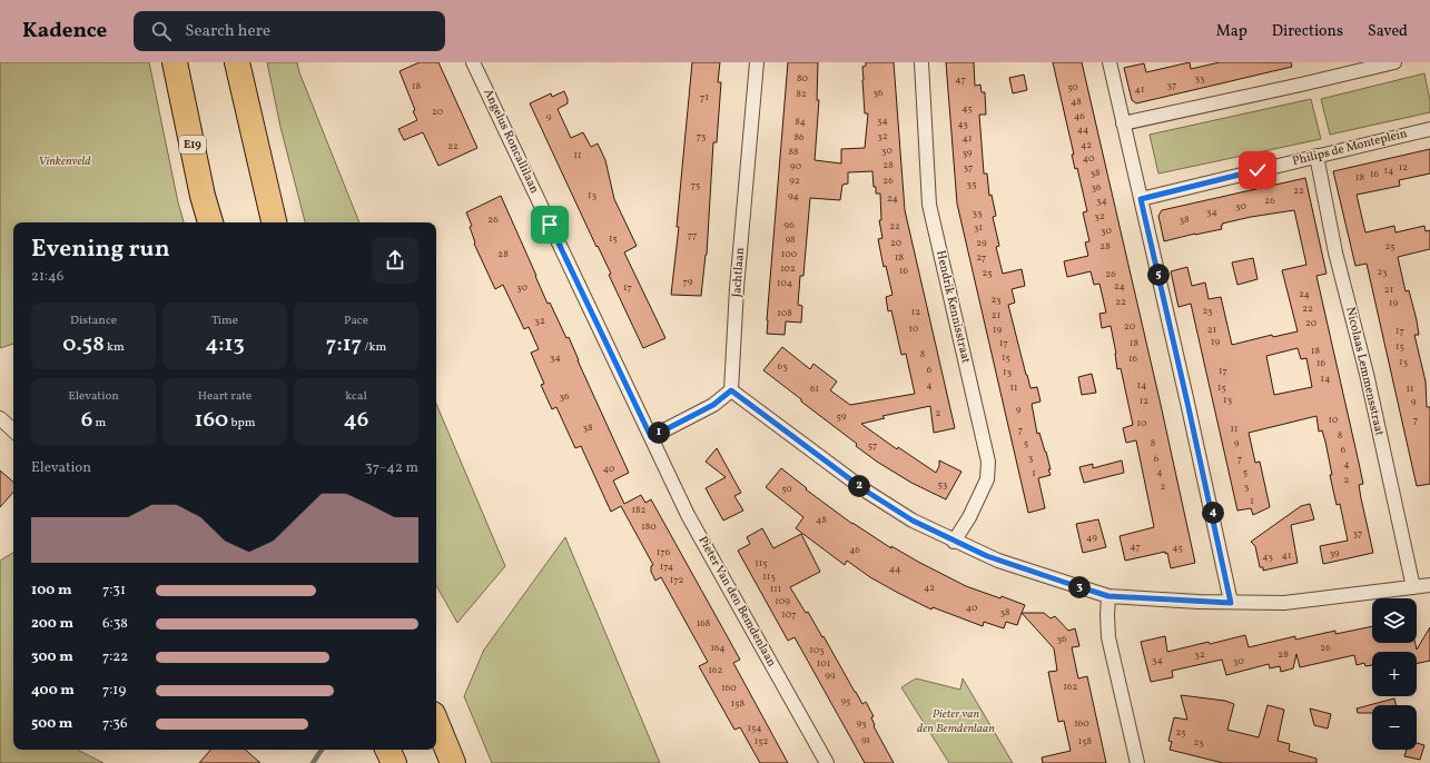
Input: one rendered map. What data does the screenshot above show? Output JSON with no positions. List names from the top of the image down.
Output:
{
  "streets": {
    "highway": ["E19"],
    "street": [
      "Angelus Roncallilaan",
      "Philips de Monteplein",
      "Jachtlaan",
      "Hendrik Kennisstraat",
      "Nicolaas Lemmensstraat",
      "Pieter Van den Bemdenlaan"
    ]
  },
  "crossings": [
    ["Angelus Roncallilaan", "Pieter Van den Bemdenlaan"],
    ["Philips de Monteplein", "Nicolaas Lemmensstraat"]
  ],
  "parks": ["Vinkenveld", "Pieter van den Bemdenlaan"],
  "house_numbers": [
    "80",
    "33",
    "47",
    "37",
    "18",
    "50",
    "41",
    "36",
    "82",
    "71",
    "48",
    "45",
    "20",
    "46",
    "9",
    "34",
    "84",
    "43",
    "44",
    "73",
    "32",
    "86",
    "41",
    "42",
    "22",
    "30",
    "88",
    "39",
    "11",
    "40",
    "28",
    "90",
    "37",
    "12",
    "14",
    "38",
    "16",
    "18",
    "92",
    "26",
    "35",
    "75",
    "36",
    "22",
    "13",
    "94",
    "24",
    "34",
    "26",
    "30",
    "34",
    "33",
    "32",
    "26",
    "38",
    "96",
    "22",
    "31",
    "30",
    "77",
    "15",
    "98",
    "20",
    "29",
    "28",
    "25",
    "28",
    "100",
    "18",
    "27",
    "102",
    "16",
    "23",
    "25",
    "26",
    "79",
    "104",
    "24",
    "30",
    "17",
    "21",
    "24",
    "23",
    "22",
    "19",
    "22",
    "23",
    "12",
    "108",
    "21",
    "32",
    "20",
    "20",
    "10",
    "19",
    "21",
    "17",
    "19",
    "17",
    "18",
    "15",
    "18",
    "8",
    "34",
    "15",
    "16",
    "13",
    "16",
    "63",
    "6",
    "17",
    "13",
    "14",
    "4",
    "14",
    "11",
    "15",
    "61",
    "11",
    "36",
    "13",
    "12",
    "9",
    "9",
    "2",
    "59",
    "10",
    "7",
    "10",
    "38",
    "11",
    "7",
    "8",
    "5",
    "8",
    "9",
    "57",
    "6",
    "3",
    "6",
    "7",
    "4",
    "40",
    "4",
    "5",
    "1",
    "2",
    "53",
    "2",
    "3",
    "50",
    "1",
    "182",
    "48",
    "180",
    "37",
    "49",
    "47",
    "45",
    "46",
    "176",
    "39",
    "41",
    "43",
    "115",
    "174",
    "44",
    "113",
    "172",
    "42",
    "111",
    "109",
    "40",
    "38",
    "107",
    "168",
    "36",
    "164",
    "26",
    "103",
    "32",
    "28",
    "34",
    "30",
    "101",
    "162",
    "99",
    "162",
    "160",
    "95",
    "158",
    "93",
    "160",
    "154",
    "25",
    "91",
    "152",
    "158",
    "23"
  ],
  "page": {
    "header": "Kadence",
    "search": "Search here",
    "nav": ["Map", "Directions", "Saved"],
    "heading": ["Evening run", "21:46"],
    "pins": [
      "5",
      "1",
      "2",
      "4",
      "3"
    ],
    "stats": [
      ["Distance", "0.58 km"],
      ["Time", "4:13"],
      ["Pace", "7:17 /km"],
      ["Elevation", "6 m"],
      ["Heart rate", "160 bpm"],
      ["kcal", "46"]
    ],
    "chart": ["Elevation", "37–42 m"],
    "list": [
      {
        "name": "100 m",
        "note": "7:31"
      },
      {
        "name": "200 m",
        "note": "6:38"
      },
      {
        "name": "300 m",
        "note": "7:22"
      },
      {
        "name": "400 m",
        "note": "7:19"
      },
      {
        "name": "500 m",
        "note": "7:36"
      }
    ],
    "map_buttons": ["+", "−"]
  }
}
